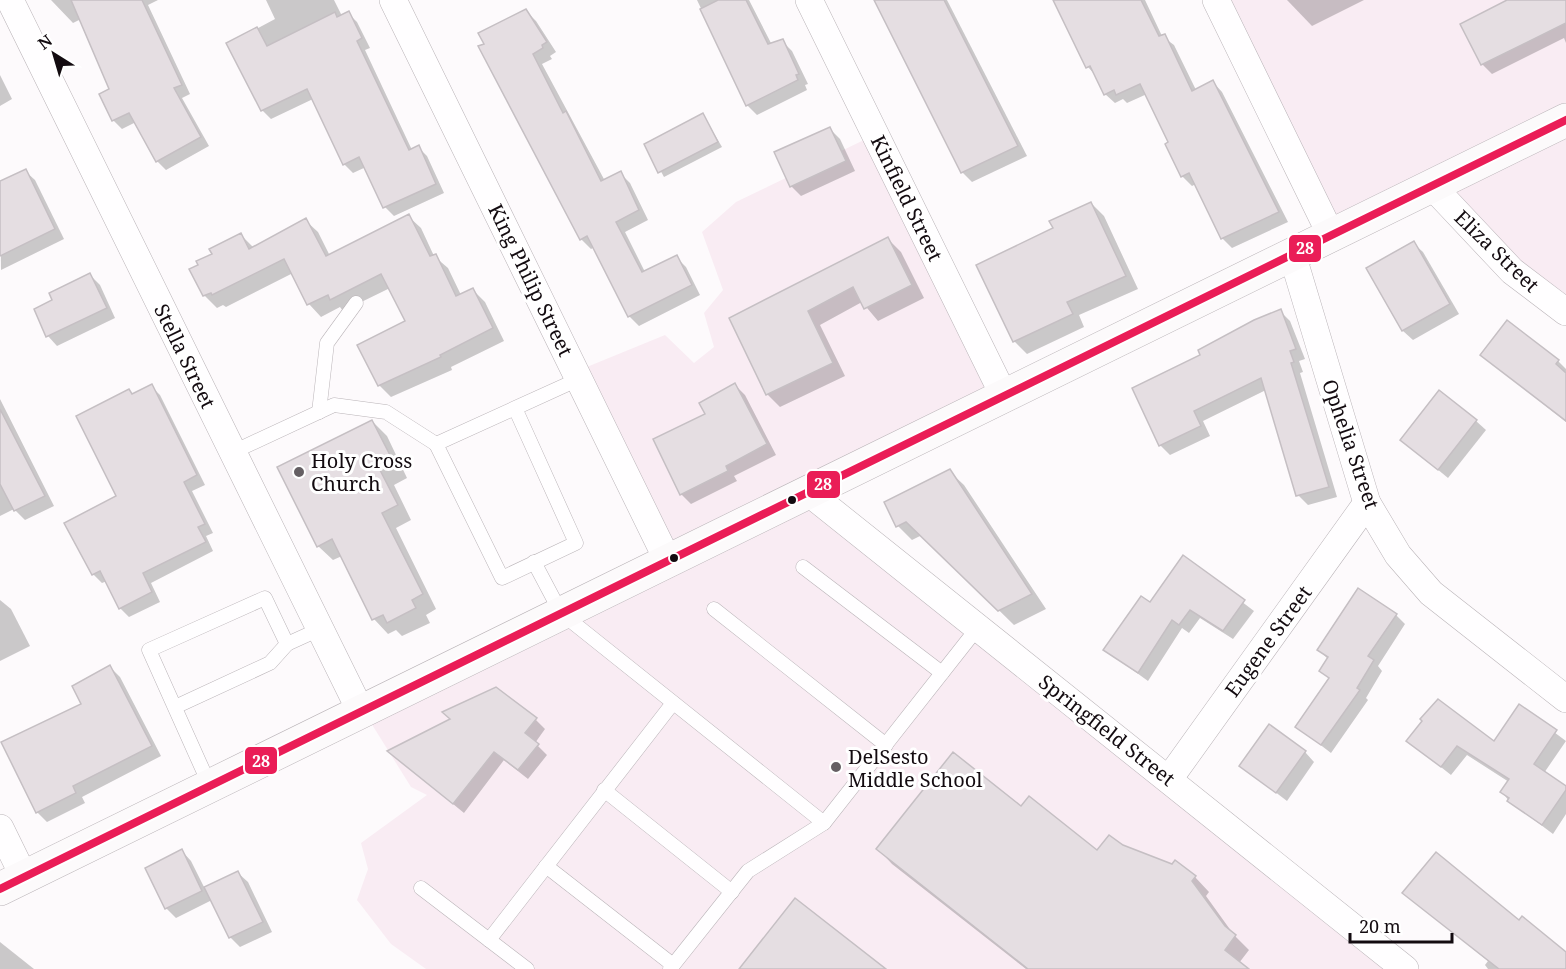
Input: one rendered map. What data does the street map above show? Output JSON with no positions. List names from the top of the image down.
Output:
{
  "streets": {
    "street": [
      "Kinfield Street",
      "Eliza Street",
      "King Philip Street",
      "Stella Street",
      "Ophelia Street",
      "Eugene Street",
      "Springfield Street"
    ]
  },
  "crossings": [
    ["Ophelia Street", "Eugene Street"],
    ["Eugene Street", "Springfield Street"]
  ],
  "places": ["Holy Cross Church", "DelSesto Middle School"],
  "lines": ["transit line 28"],
  "scale_bar": "20 m",
  "north": "top left"
}
